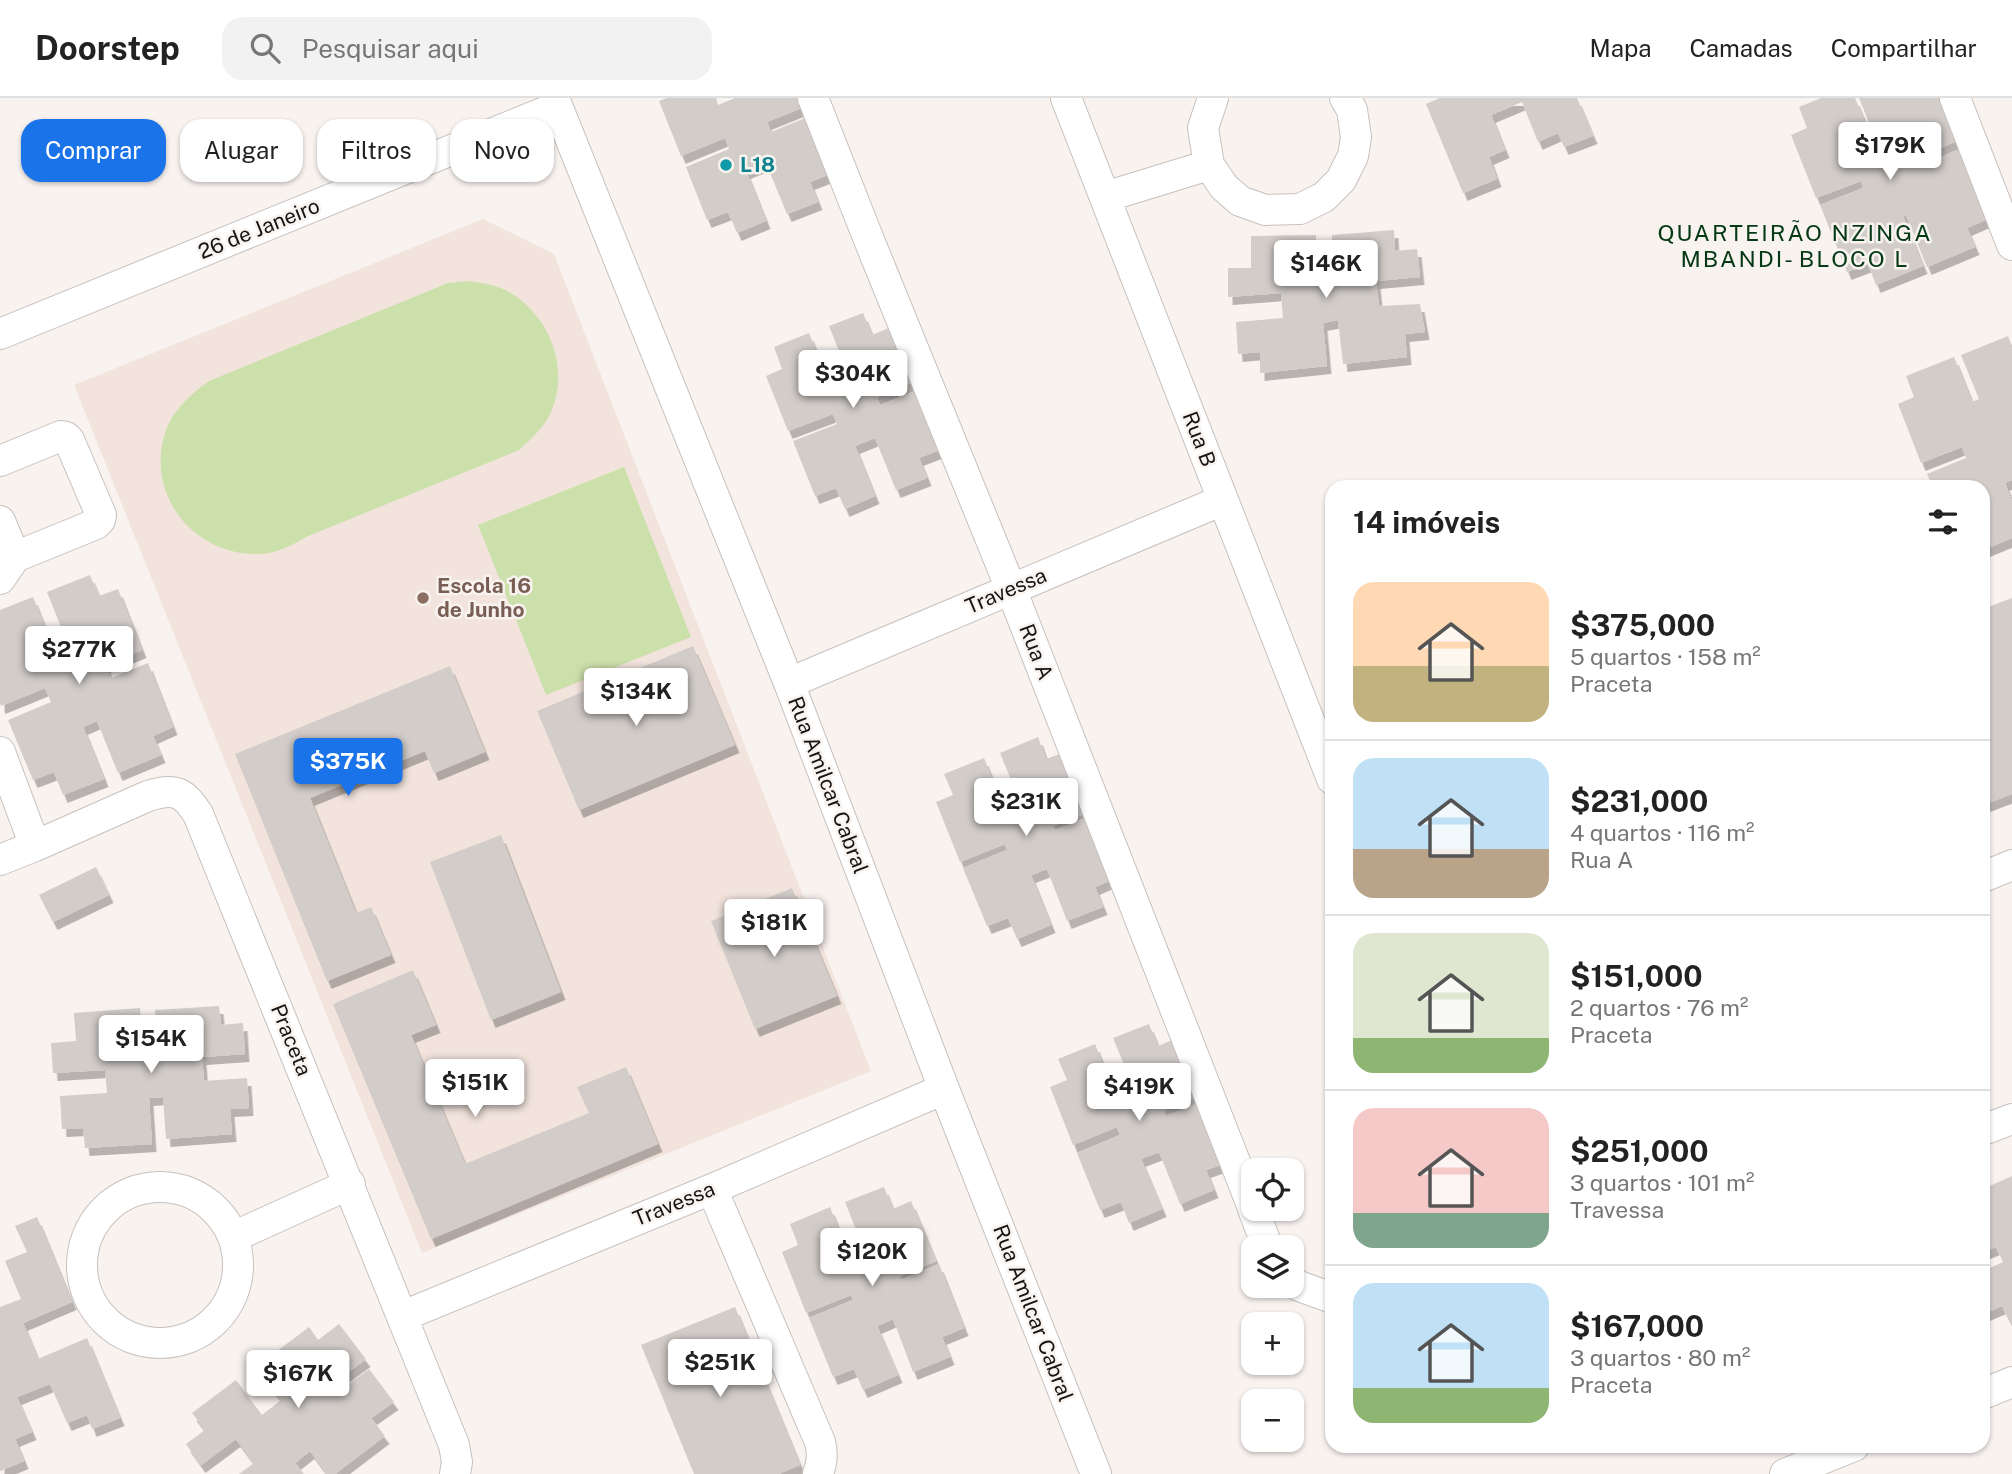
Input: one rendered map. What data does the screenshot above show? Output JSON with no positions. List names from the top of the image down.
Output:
{
  "streets": {
    "street": [
      "26 de Janeiro",
      "Rua B",
      "Travessa",
      "Rua A",
      "Rua Amilcar Cabral",
      "Praceta"
    ]
  },
  "crossings": [
    ["26 de Janeiro", "Rua Amilcar Cabral"],
    ["Rua B", "Travessa"],
    ["Travessa", "Rua A"],
    ["Travessa", "Rua Amilcar Cabral"],
    ["Travessa", "Praceta"]
  ],
  "districts": ["QUARTEIRÃO NZINGA MBANDI- BLOCO L"],
  "places": ["L18", "Escola 16 de Junho"],
  "page": {
    "header": "Doorstep",
    "search": "Pesquisar aqui",
    "nav": ["Mapa", "Camadas", "Compartilhar"],
    "chip": [
      "Comprar",
      "Alugar",
      "Filtros",
      "Novo"
    ],
    "price": [
      "$179K",
      "$146K",
      "$304K",
      "$277K",
      "$134K",
      "$375K",
      "$231K",
      "$181K",
      "$154K",
      "$151K",
      "$419K",
      "$120K",
      "$251K",
      "$167K"
    ],
    "heading": "14 imóveis",
    "list": [
      {
        "name": "$375,000",
        "note": "5 quartos · 158 m² · Praceta"
      },
      {
        "name": "$231,000",
        "note": "4 quartos · 116 m² · Rua A"
      },
      {
        "name": "$151,000",
        "note": "2 quartos · 76 m² · Praceta"
      },
      {
        "name": "$251,000",
        "note": "3 quartos · 101 m² · Travessa"
      },
      {
        "name": "$167,000",
        "note": "3 quartos · 80 m² · Praceta"
      }
    ],
    "map_buttons": ["+", "−"]
  }
}
